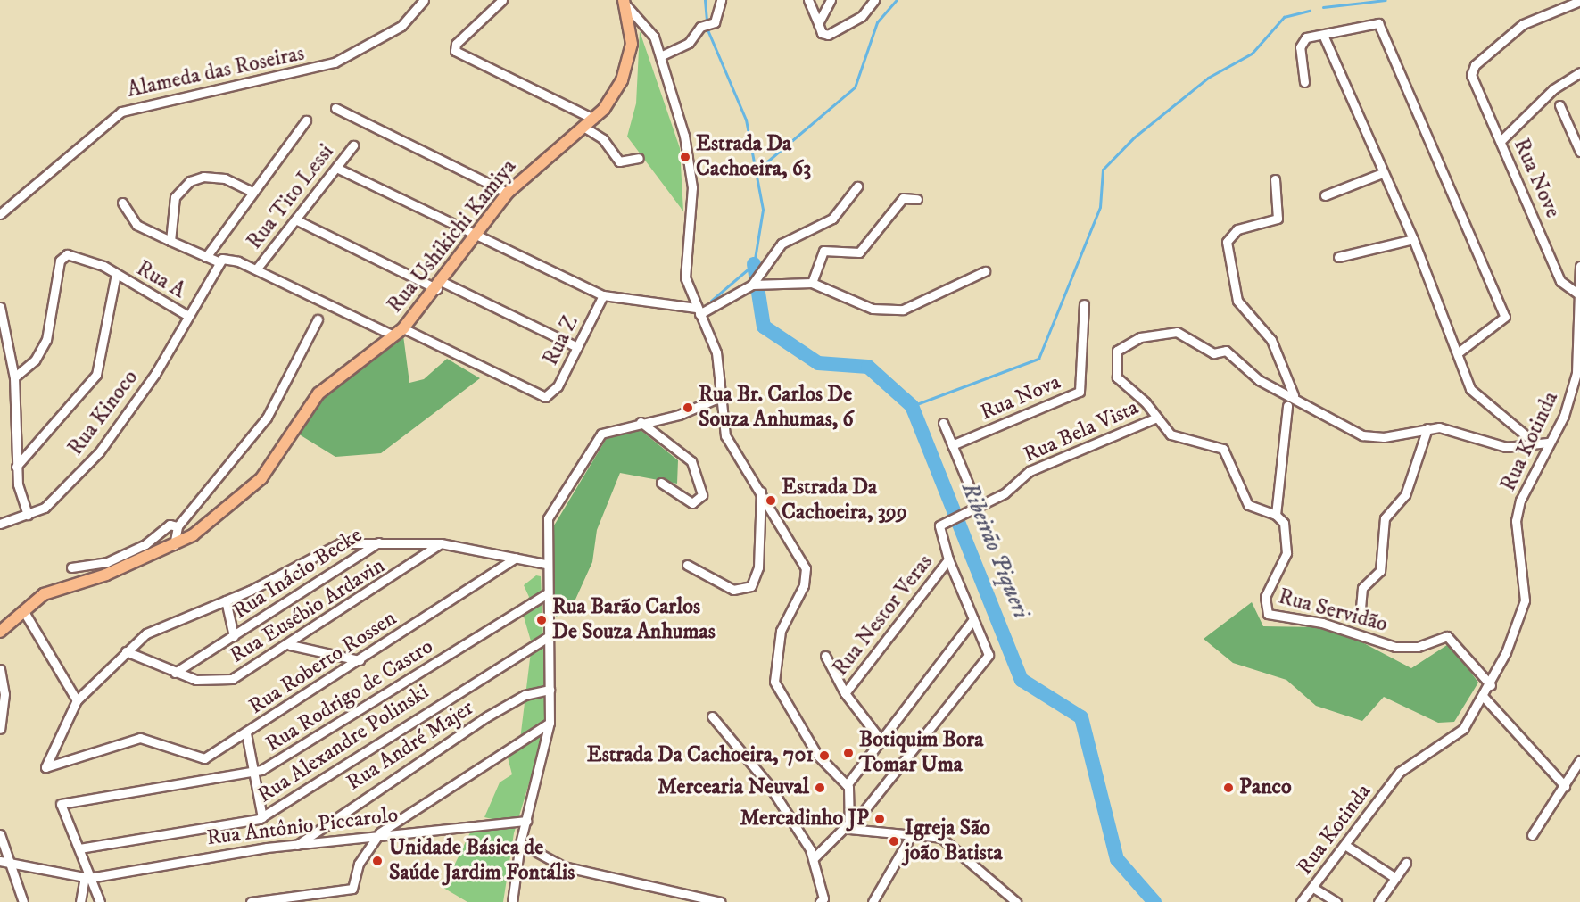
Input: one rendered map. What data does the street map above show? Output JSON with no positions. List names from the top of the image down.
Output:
{
  "streets": {
    "main road": ["Rua Ushikichi Kamiya"],
    "street": [
      "Alameda das Roseiras",
      "Rua Nove",
      "Rua Tito Lessi",
      "Rua A",
      "Rua Z",
      "Rua Nova",
      "Rua Kinoco",
      "Rua Bela Vista",
      "Rua Kotinda",
      "Rua Inácio Becke",
      "Rua Eusébio Ardavin",
      "Rua Servidão",
      "Rua Nestor Veras",
      "Rua Roberto Rossen",
      "Rua Rodrigo de Castro",
      "Rua Alexandre Polinski",
      "Rua André Majer",
      "Rua Antônio Piccarolo"
    ]
  },
  "crossings": [
    ["Rua Nove", "Rua Kotinda"],
    ["Rua Ushikichi Kamiya", "Rua Z"],
    ["Rua A", "Rua Kinoco"],
    ["Rua Bela Vista", "Rua Nestor Veras"],
    ["Rua Kotinda", "Rua Servidão"],
    ["Rua Inácio Becke", "Rua Eusébio Ardavin"],
    ["Rua Inácio Becke", "Rua Roberto Rossen"],
    ["Rua Rodrigo de Castro", "Rua Alexandre Polinski"],
    ["Rua André Majer", "Rua Antônio Piccarolo"]
  ],
  "water": ["Ribeirão Piqueri"],
  "places": [
    "Estrada Da Cachoeira, 63",
    "Rua Br. Carlos De Souza Anhumas, 6",
    "Estrada Da Cachoeira, 399",
    "Rua Barão Carlos De Souza Anhumas",
    "Botiquim Bora Tomar Uma",
    "Estrada Da Cachoeira, 701",
    "Mercearia Neuval",
    "Panco",
    "Mercadinho JP",
    "Igreja São joão Batista",
    "Unidade Básica de Saúde Jardim Fontális"
  ]
}
